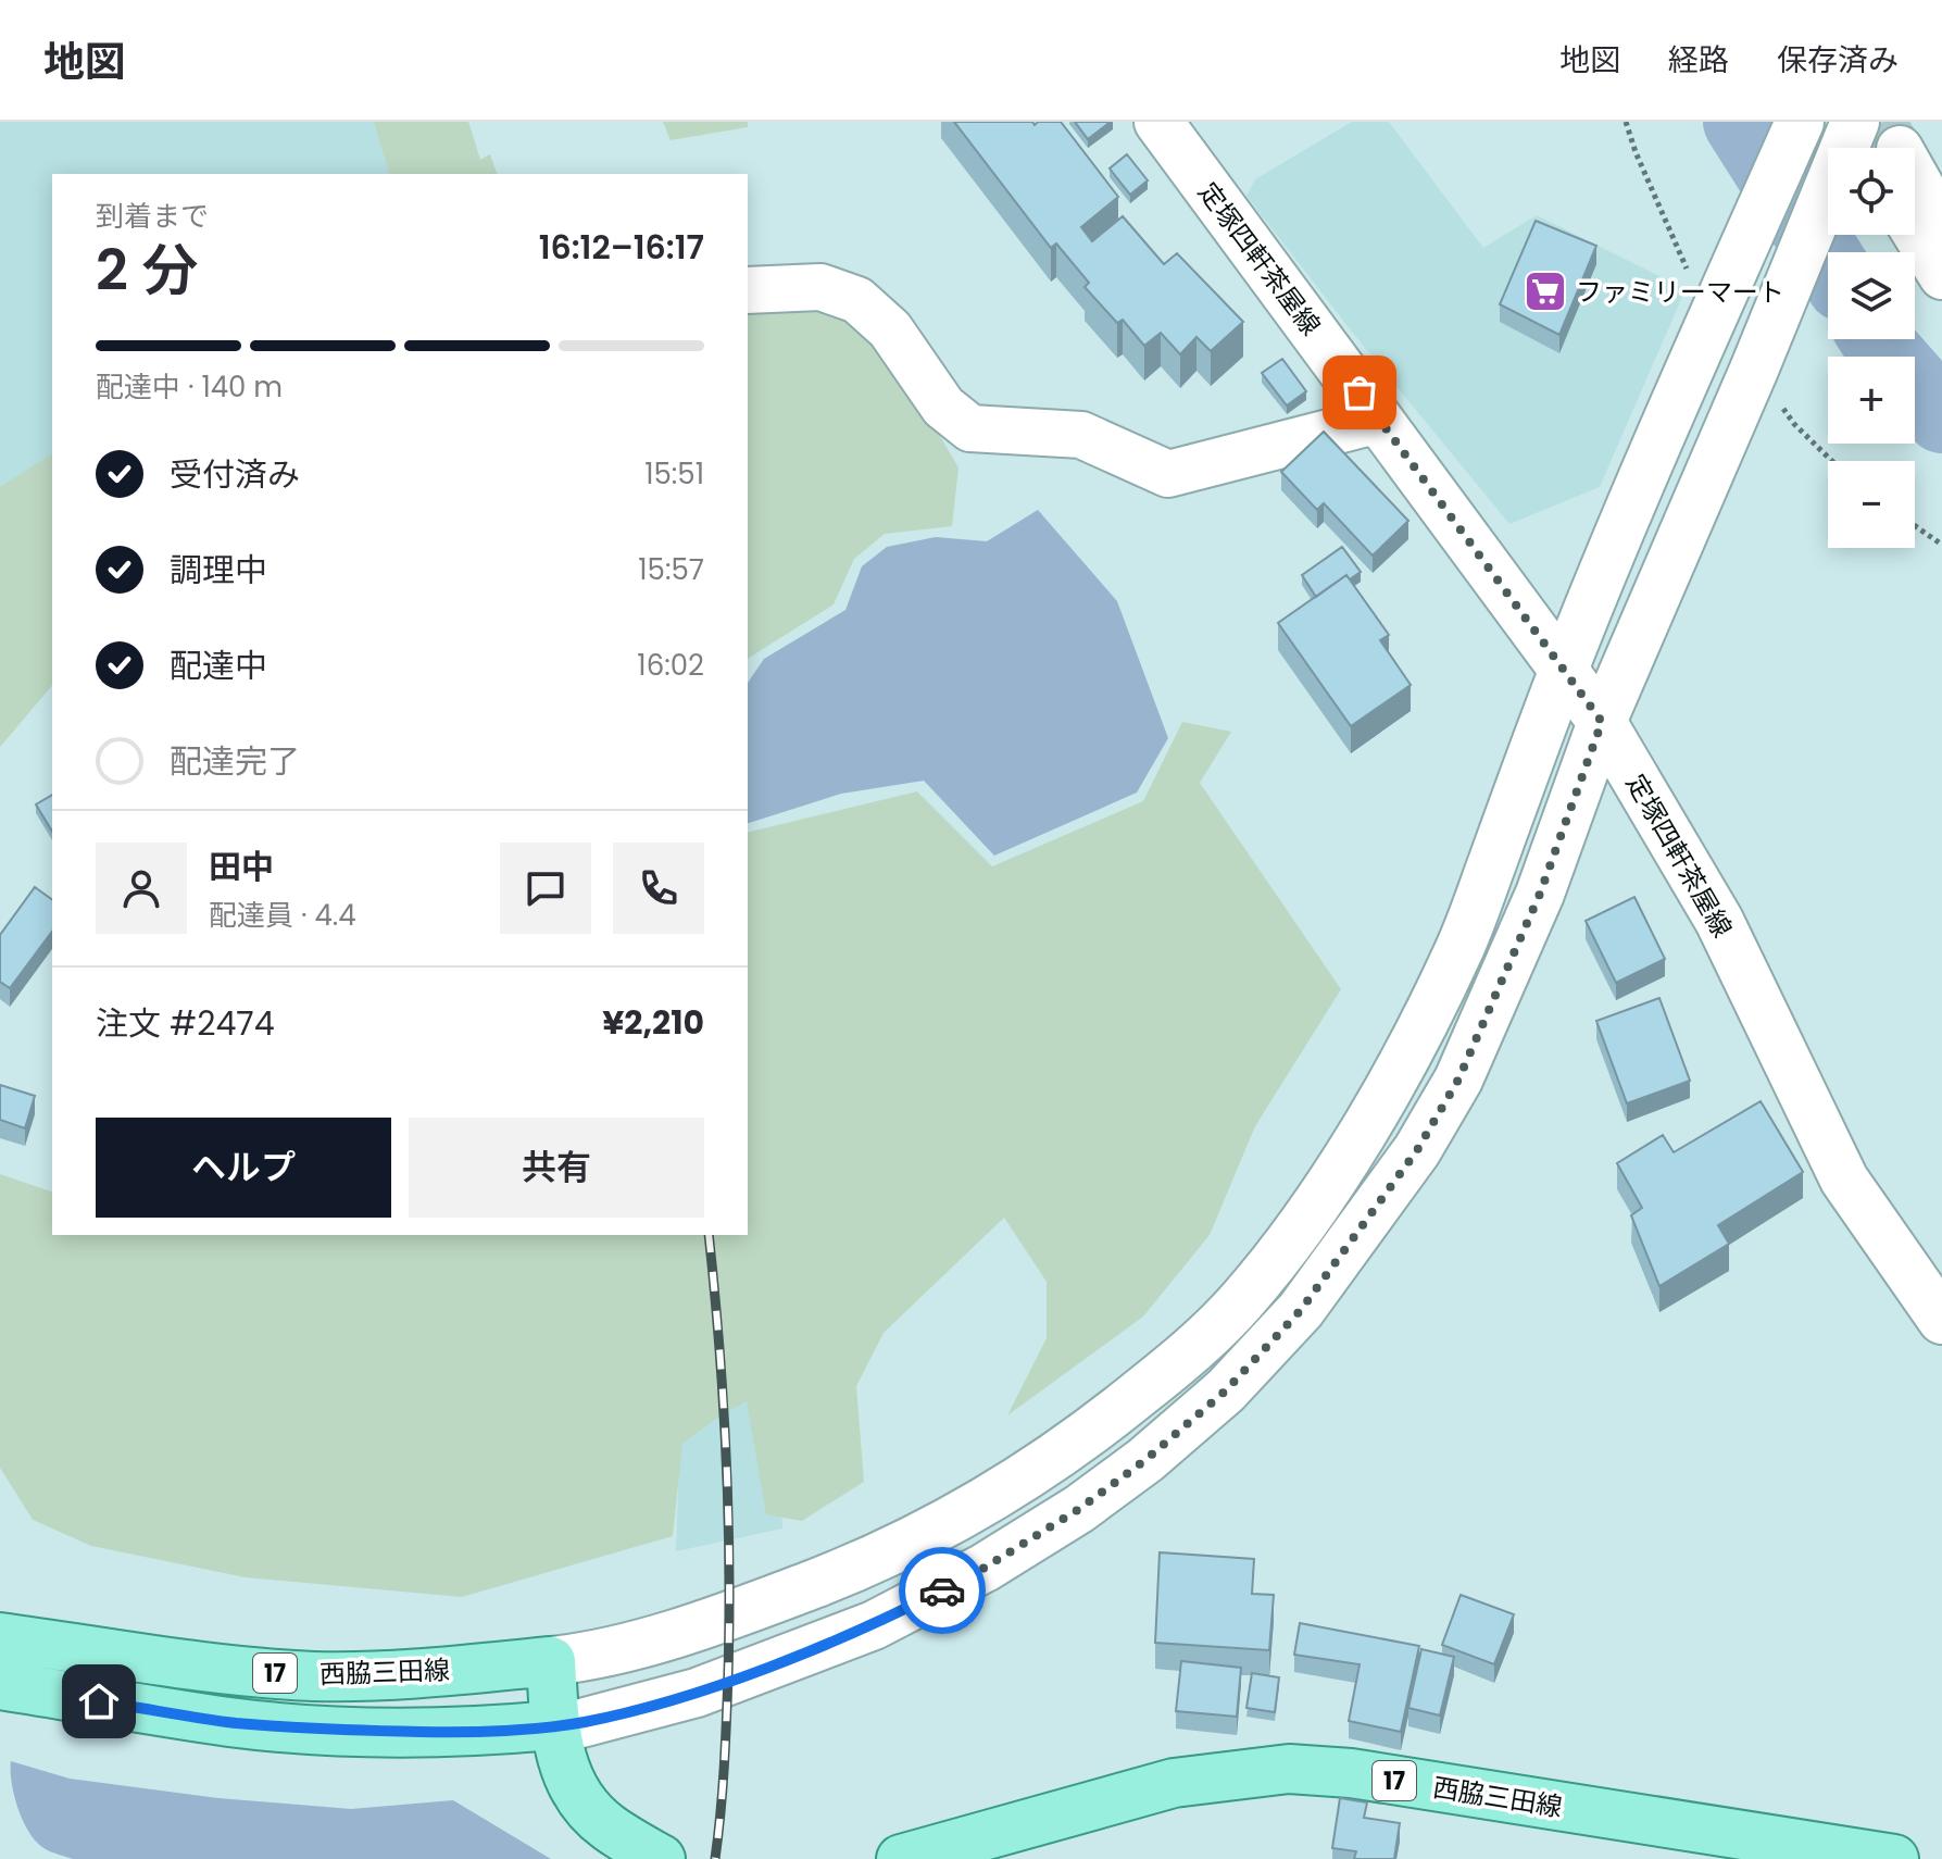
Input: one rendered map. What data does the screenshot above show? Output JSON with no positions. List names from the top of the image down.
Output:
{
  "streets": {
    "main road": ["西脇三田線", "17"],
    "street": ["定塚四軒茶屋線"]
  },
  "places": {
    "supermarket": ["ファミリーマート"]
  },
  "page": {
    "header": "地図",
    "nav": ["地図", "経路", "保存済み"],
    "map_buttons": ["+", "−"],
    "heading": ["2 分", "到着まで", "16:12–16:17"],
    "panel": [
      "田中",
      "配達員 · 4.4",
      "注文 #2474",
      "¥2,210"
    ],
    "bar": "配達中 · 140 m",
    "list": [
      ["受付済み", "15:51"],
      ["調理中", "15:57"],
      ["配達中", "16:02"],
      "配達完了"
    ],
    "buttons": ["ヘルプ", "共有"]
  }
}
